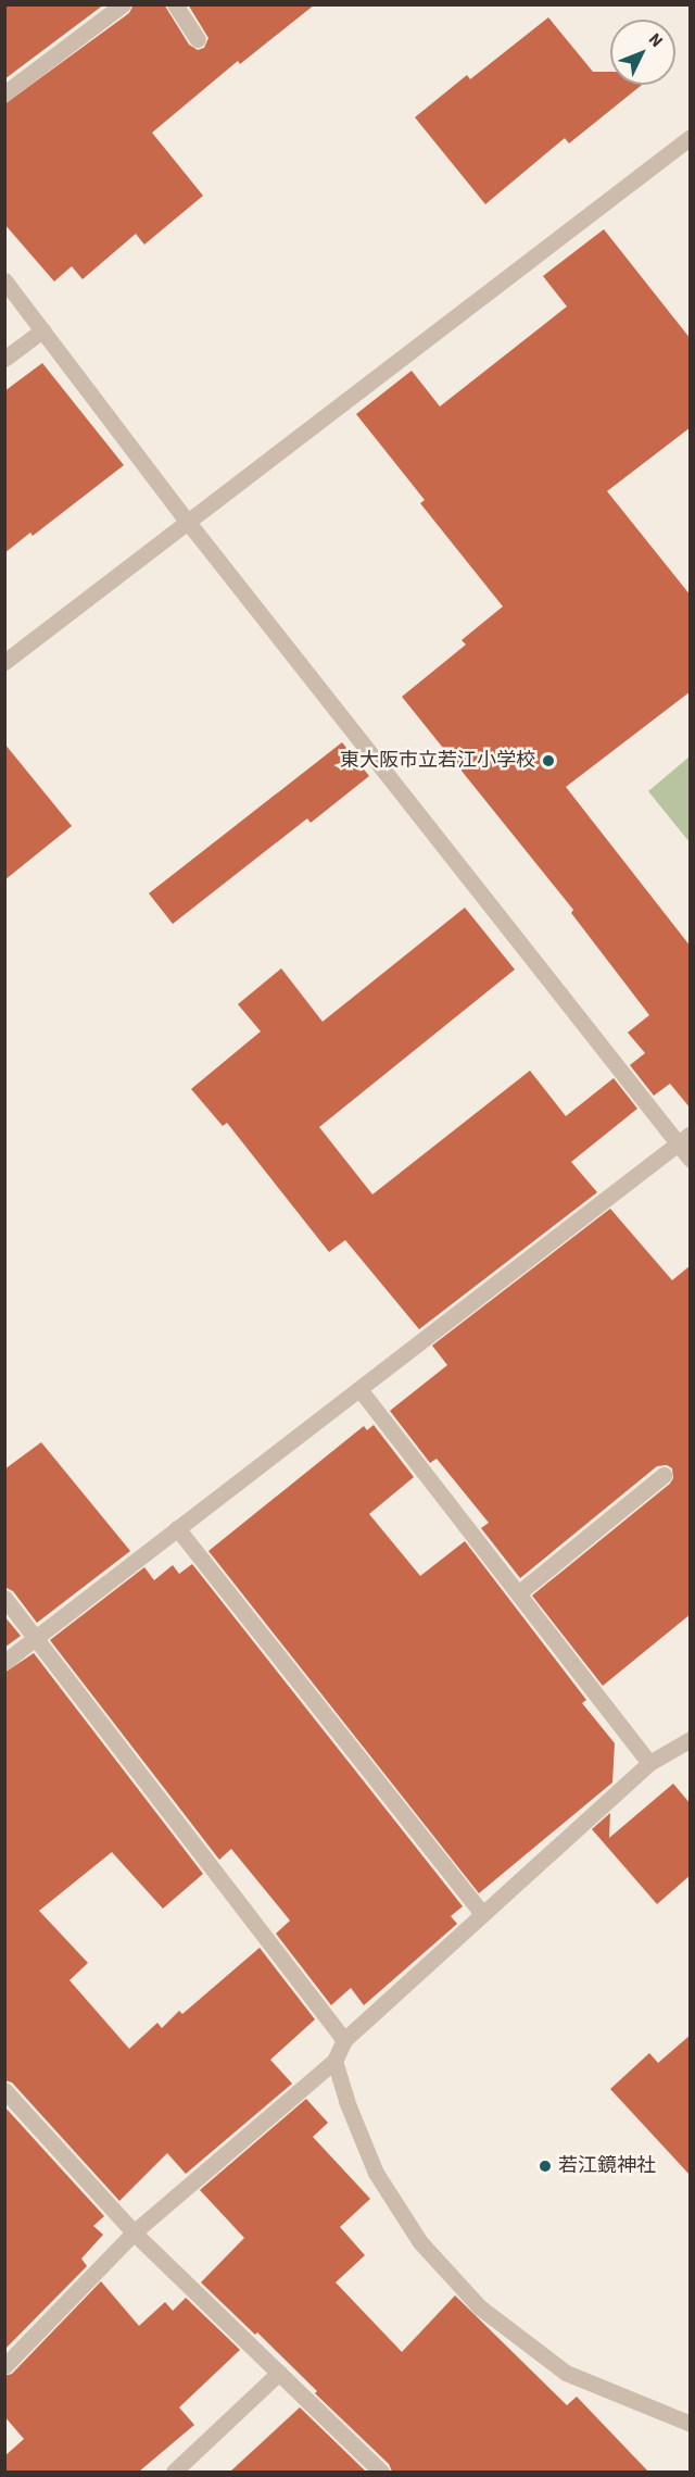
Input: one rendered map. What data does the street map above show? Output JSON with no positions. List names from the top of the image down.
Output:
{
  "places": ["東大阪市立若江小学校", "若江鏡神社"],
  "north": "top right"
}
